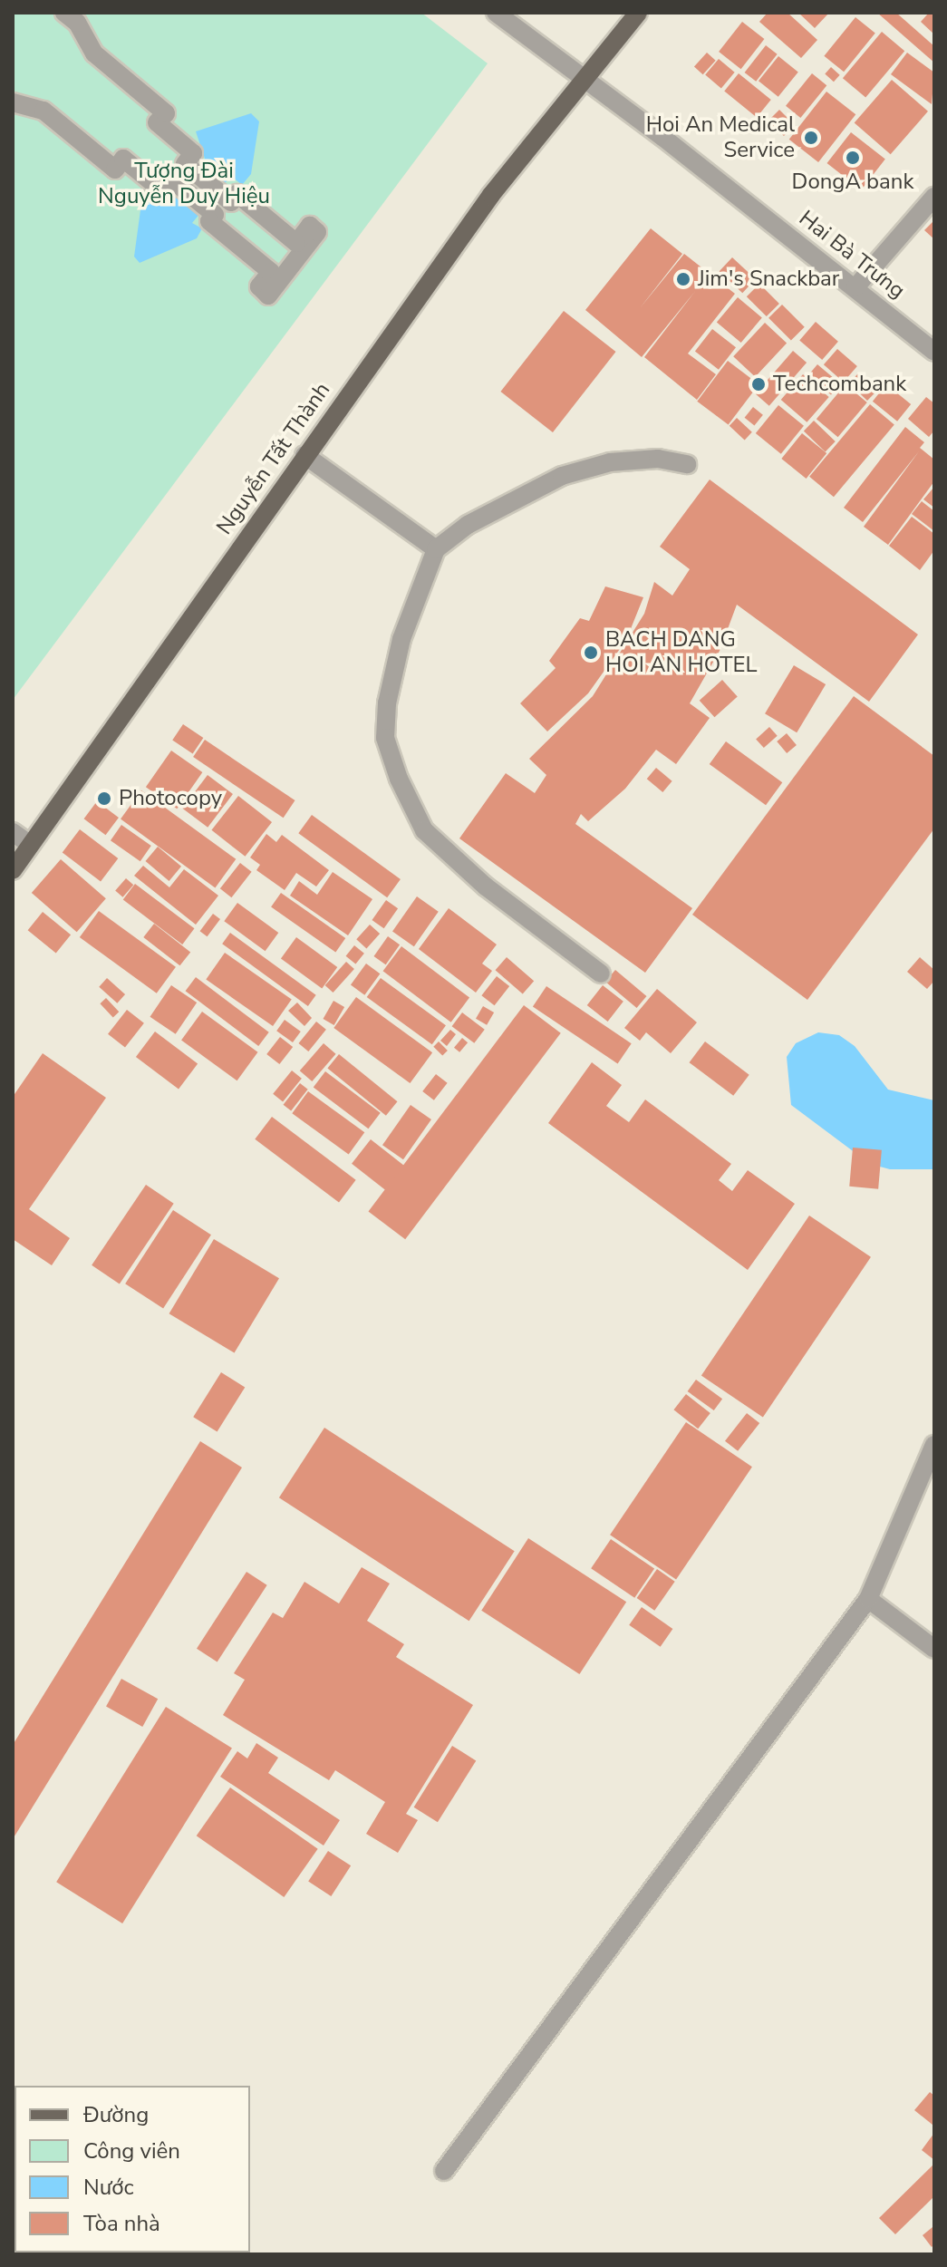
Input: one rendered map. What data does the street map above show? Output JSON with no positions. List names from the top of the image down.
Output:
{
  "streets": {
    "main road": ["Nguyễn Tất Thành"],
    "street": ["Hai Bà Trưng"]
  },
  "crossings": [
    ["Hai Bà Trưng", "Nguyễn Tất Thành"]
  ],
  "parks": ["Tượng Đài Nguyễn Duy Hiệu"],
  "places": [
    "Hoi An Medical Service",
    "DongA bank",
    "Jim's Snackbar",
    "Techcombank",
    "BACH DANG HOI AN HOTEL",
    "Photocopy"
  ],
  "legend": [
    "Đường",
    "Công viên",
    "Nước",
    "Tòa nhà"
  ]
}
